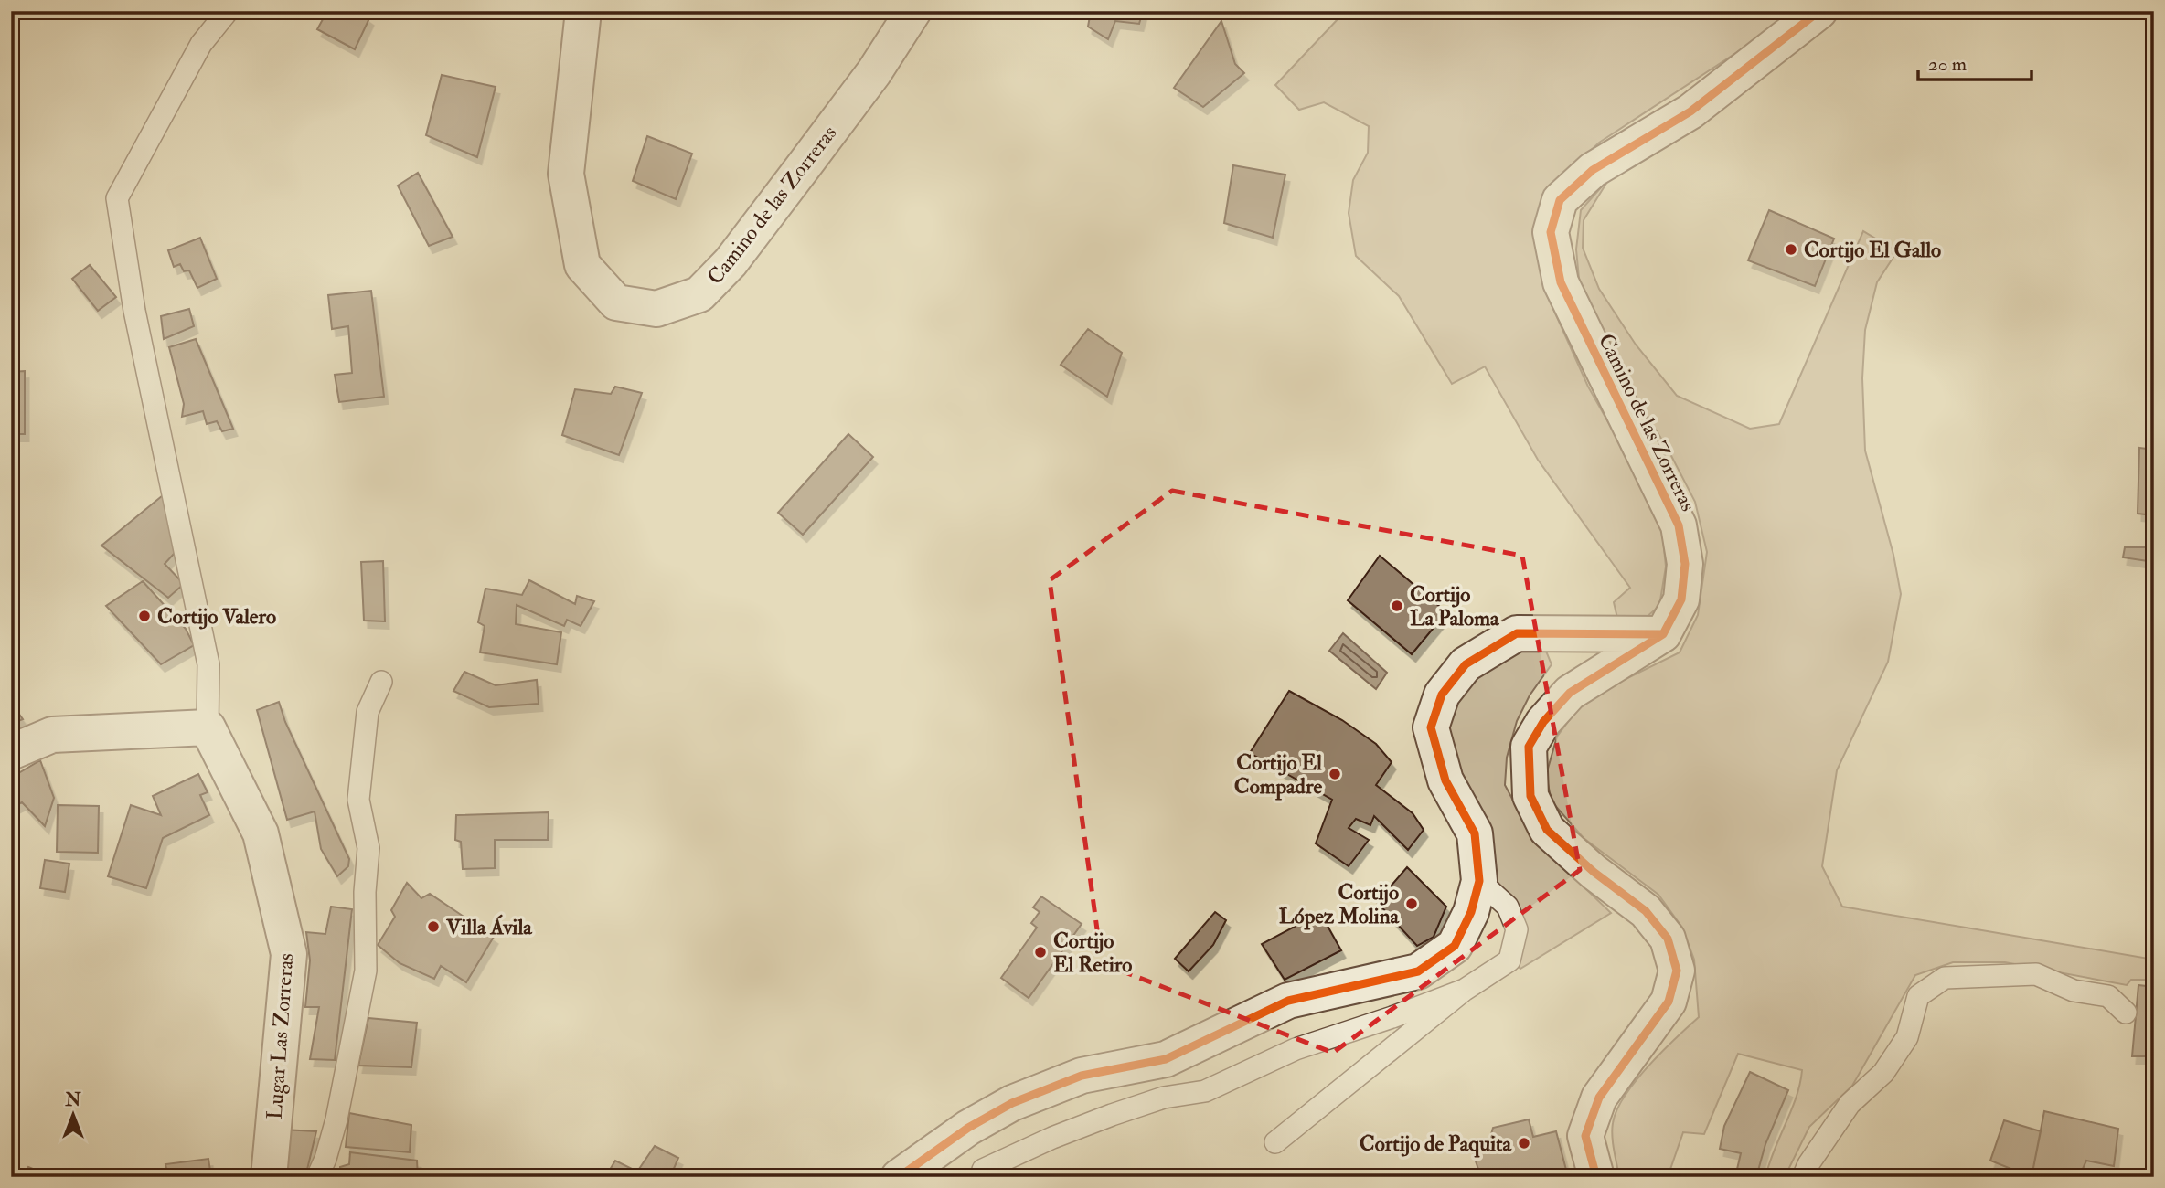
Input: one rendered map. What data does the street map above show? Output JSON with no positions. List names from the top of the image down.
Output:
{
  "streets": {
    "street": ["Camino de las Zorreras", "Lugar Las Zorreras"]
  },
  "places": [
    "Cortijo El Gallo",
    "Cortijo La Paloma",
    "Cortijo Valero",
    "Cortijo El Compadre",
    "Cortijo López Molina",
    "Villa Ávila",
    "Cortijo El Retiro",
    "Cortijo de Paquita"
  ],
  "scale_bar": "20 m",
  "north": "top"
}
